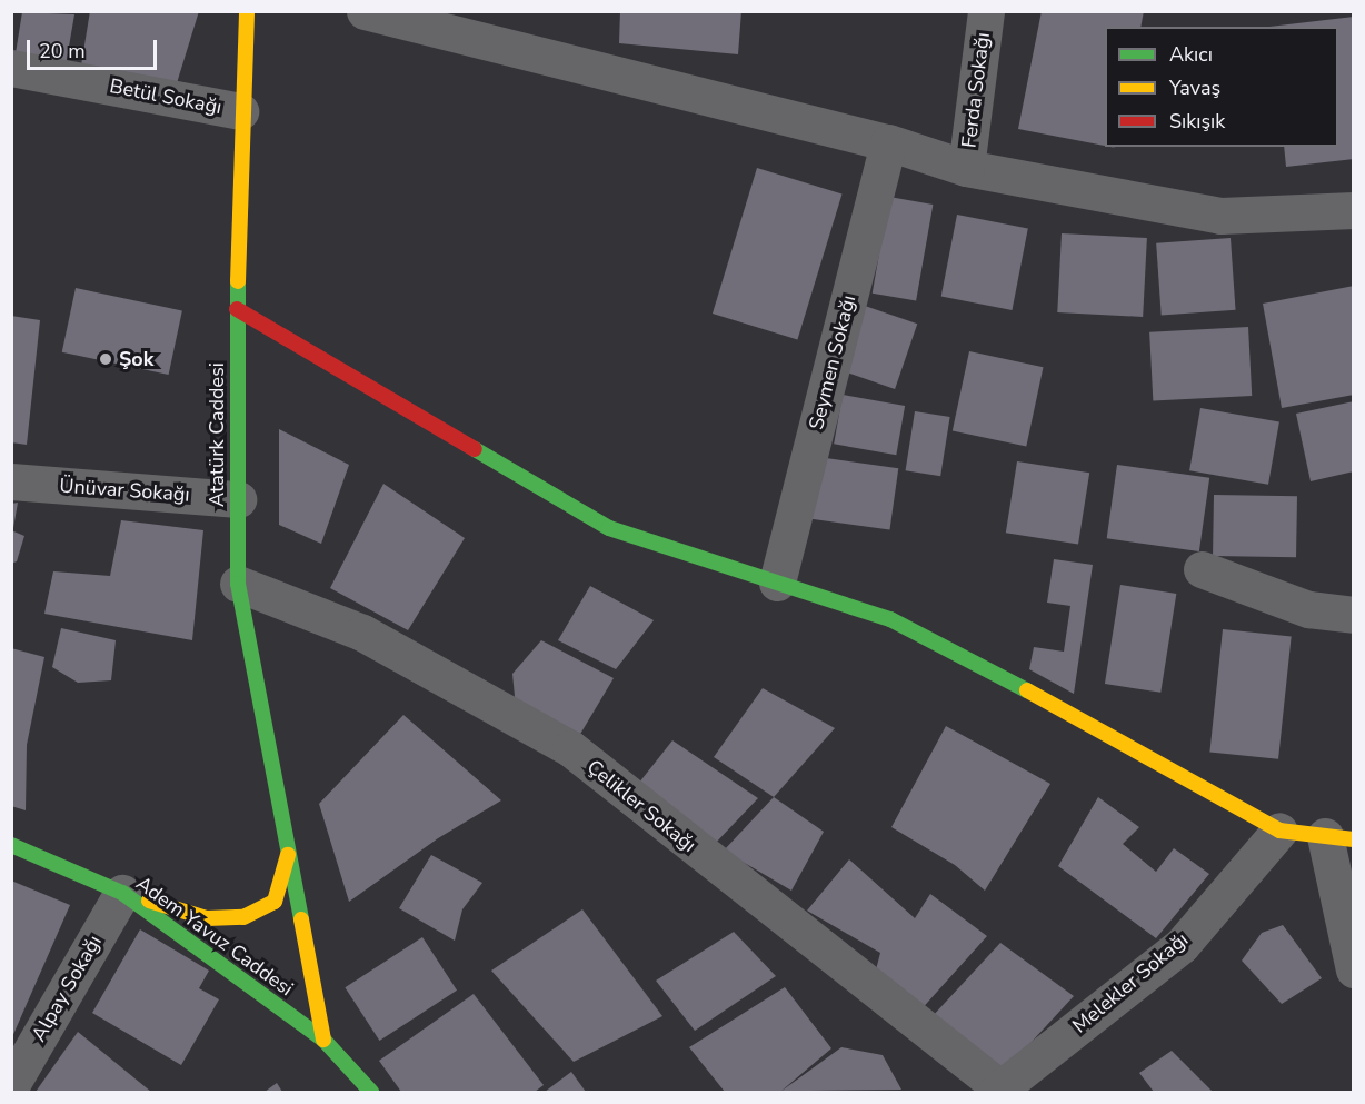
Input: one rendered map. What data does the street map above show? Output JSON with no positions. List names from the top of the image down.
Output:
{
  "streets": {
    "main road": ["Atatürk Caddesi", "Adem Yavuz Caddesi"],
    "street": [
      "Ferda Sokağı",
      "Betül Sokağı",
      "Seymen Sokağı",
      "Ünüvar Sokağı",
      "Çelikler Sokağı",
      "Melekler Sokağı",
      "Alpay Sokağı"
    ]
  },
  "crossings": [
    ["Betül Sokağı", "Atatürk Caddesi"],
    ["Atatürk Caddesi", "Ünüvar Sokağı"],
    ["Atatürk Caddesi", "Çelikler Sokağı"],
    ["Atatürk Caddesi", "Adem Yavuz Caddesi"],
    ["Atatürk Caddesi", "Alpay Sokağı"],
    ["Çelikler Sokağı", "Melekler Sokağı"],
    ["Adem Yavuz Caddesi", "Alpay Sokağı"]
  ],
  "places": ["Şok"],
  "legend": ["Akıcı", "Yavaş", "Sıkışık"],
  "scale_bar": "20 m"
}
